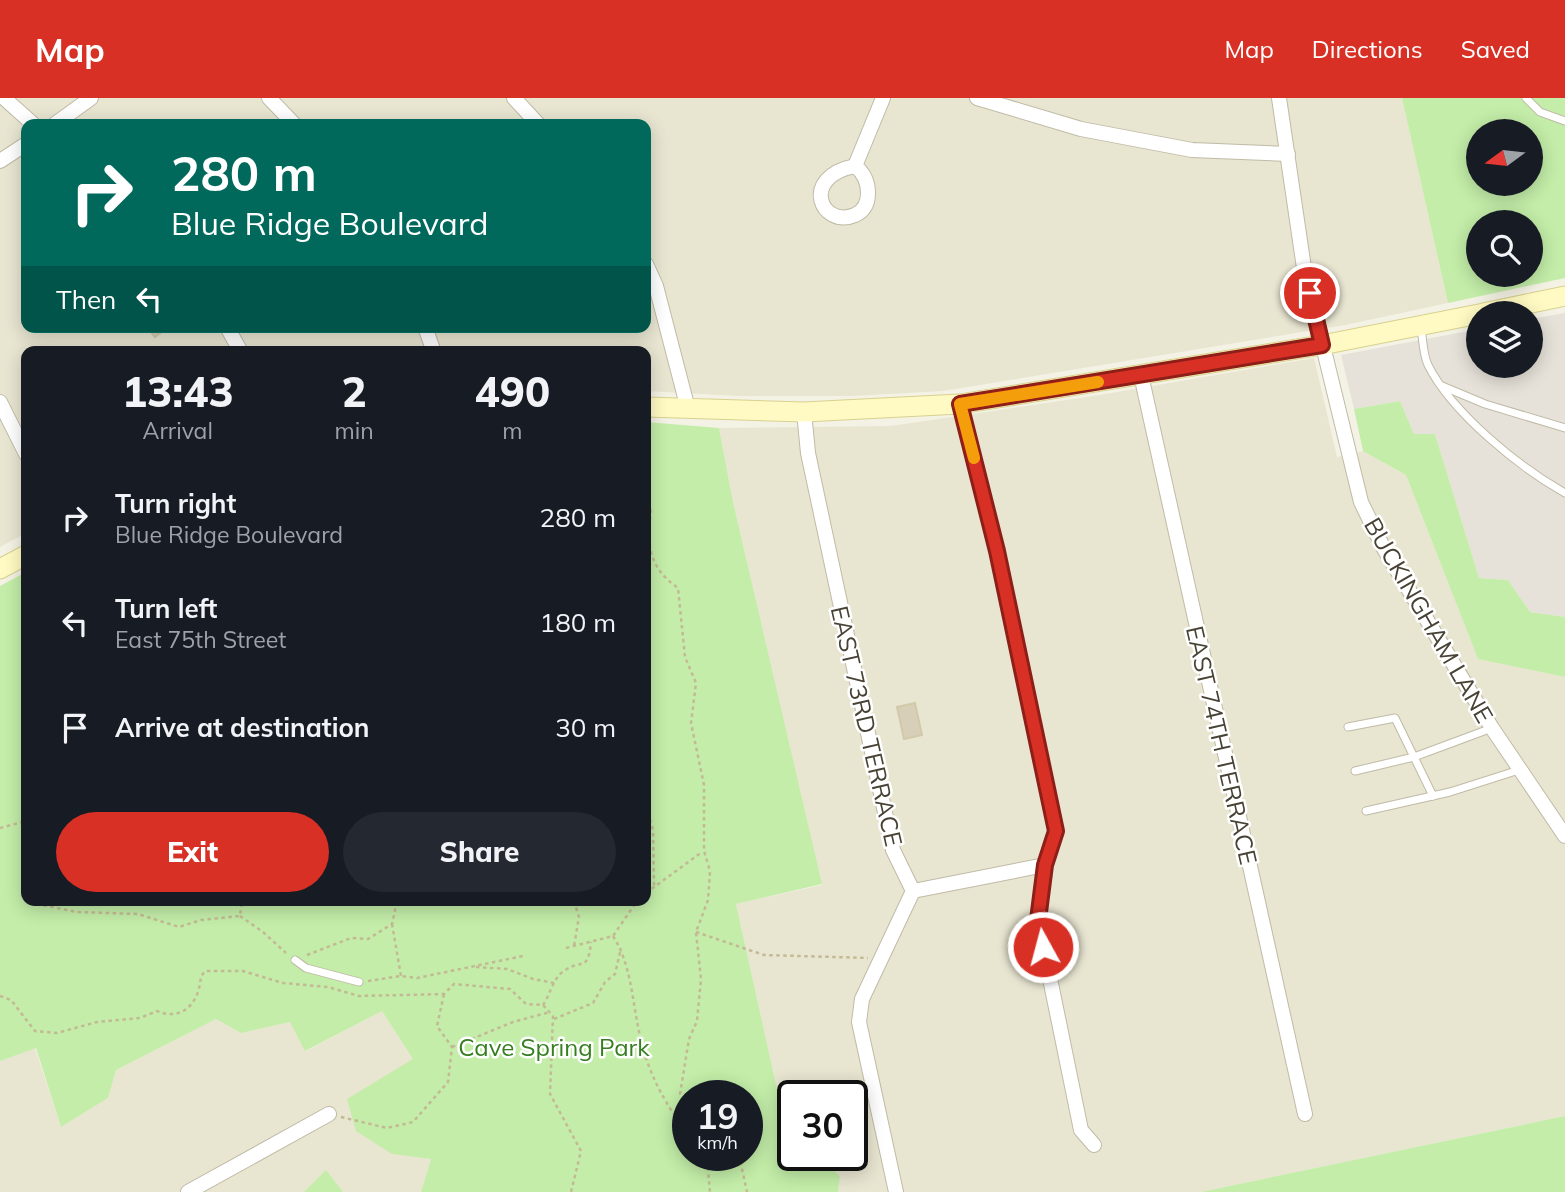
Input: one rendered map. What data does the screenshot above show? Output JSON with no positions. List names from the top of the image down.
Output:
{
  "streets": {
    "street": ["BUCKINGHAM LANE", "EAST 73RD TERRACE", "EAST 74TH TERRACE"]
  },
  "parks": ["Cave Spring Park"],
  "north": "left",
  "page": {
    "header": "Map",
    "nav": ["Map", "Directions", "Saved"],
    "turn": ["280 m", "Blue Ridge Boulevard"],
    "then": "Then",
    "eta": [
      "13:43",
      "Arrival",
      "2",
      "min",
      "490",
      "m"
    ],
    "list": [
      {
        "name": "Turn right",
        "note": "Blue Ridge Boulevard",
        "value": "280 m"
      },
      {
        "name": "Turn left",
        "note": "East 75th Street",
        "value": "180 m"
      },
      {
        "name": "Arrive at destination",
        "value": "30 m"
      }
    ],
    "buttons": ["Exit", "Share"],
    "speed": "19 km/h",
    "limit": "30"
  }
}
